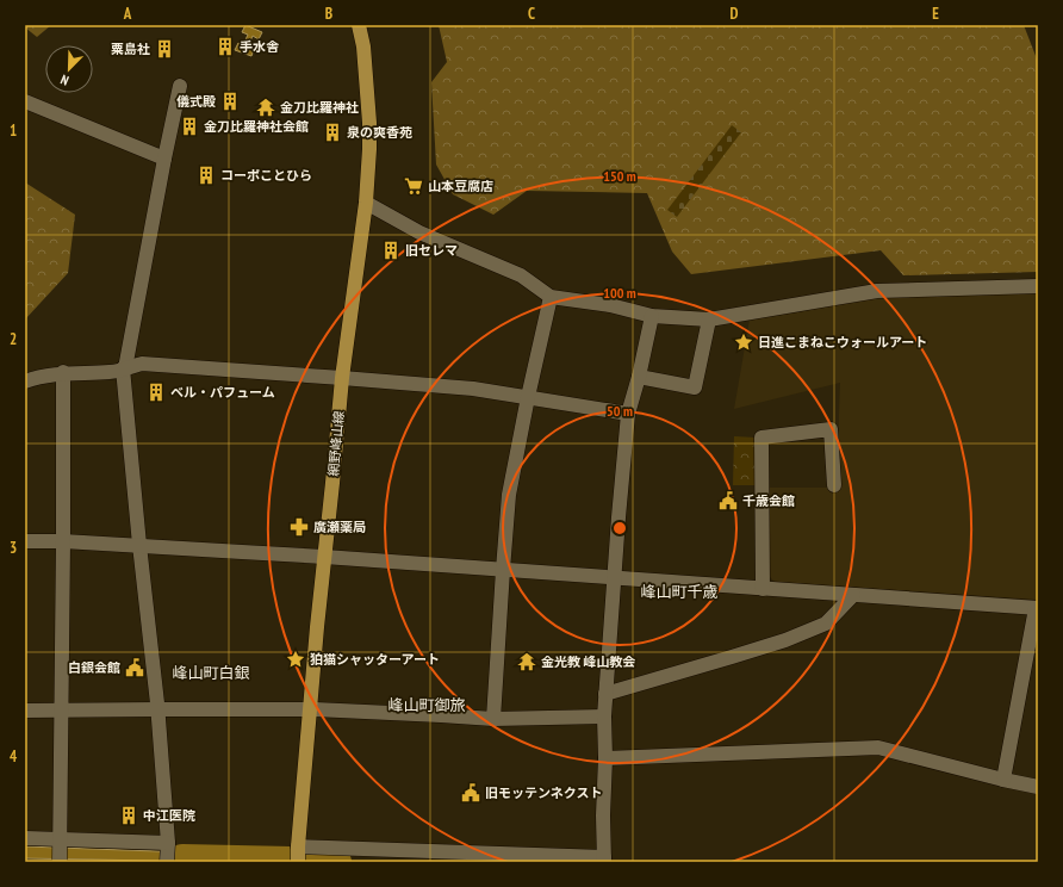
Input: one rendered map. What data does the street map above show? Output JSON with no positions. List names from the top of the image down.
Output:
{
  "streets": {
    "main road": ["網野峰山線"]
  },
  "districts": ["峰山町千歳", "峰山町白銀", "峰山町御旅"],
  "places": {
    "building": [
      "手水舎",
      "粟島社",
      "儀式殿",
      "金刀比羅神社会館",
      "泉の爽香苑",
      "コーポことひら",
      "旧セレマ",
      "ベル・パフューム",
      "中江医院"
    ],
    "temple": ["金刀比羅神社", "金光教 峰山教会"],
    "supermarket": ["山本豆腐店"],
    "place": ["日進こまねこウォールアート", "狛猫シャッターアート"],
    "public building": ["千歳会館", "白銀会館", "旧モッテンネクスト"],
    "pharmacy": ["廣瀬薬局"]
  },
  "north": "bottom left",
  "grid": {
    "columns": [
      "A",
      "B",
      "C",
      "D",
      "E"
    ],
    "rows": [
      "1",
      "2",
      "3",
      "4"
    ]
  },
  "rings": ["150 m", "100 m", "50 m"]
}
